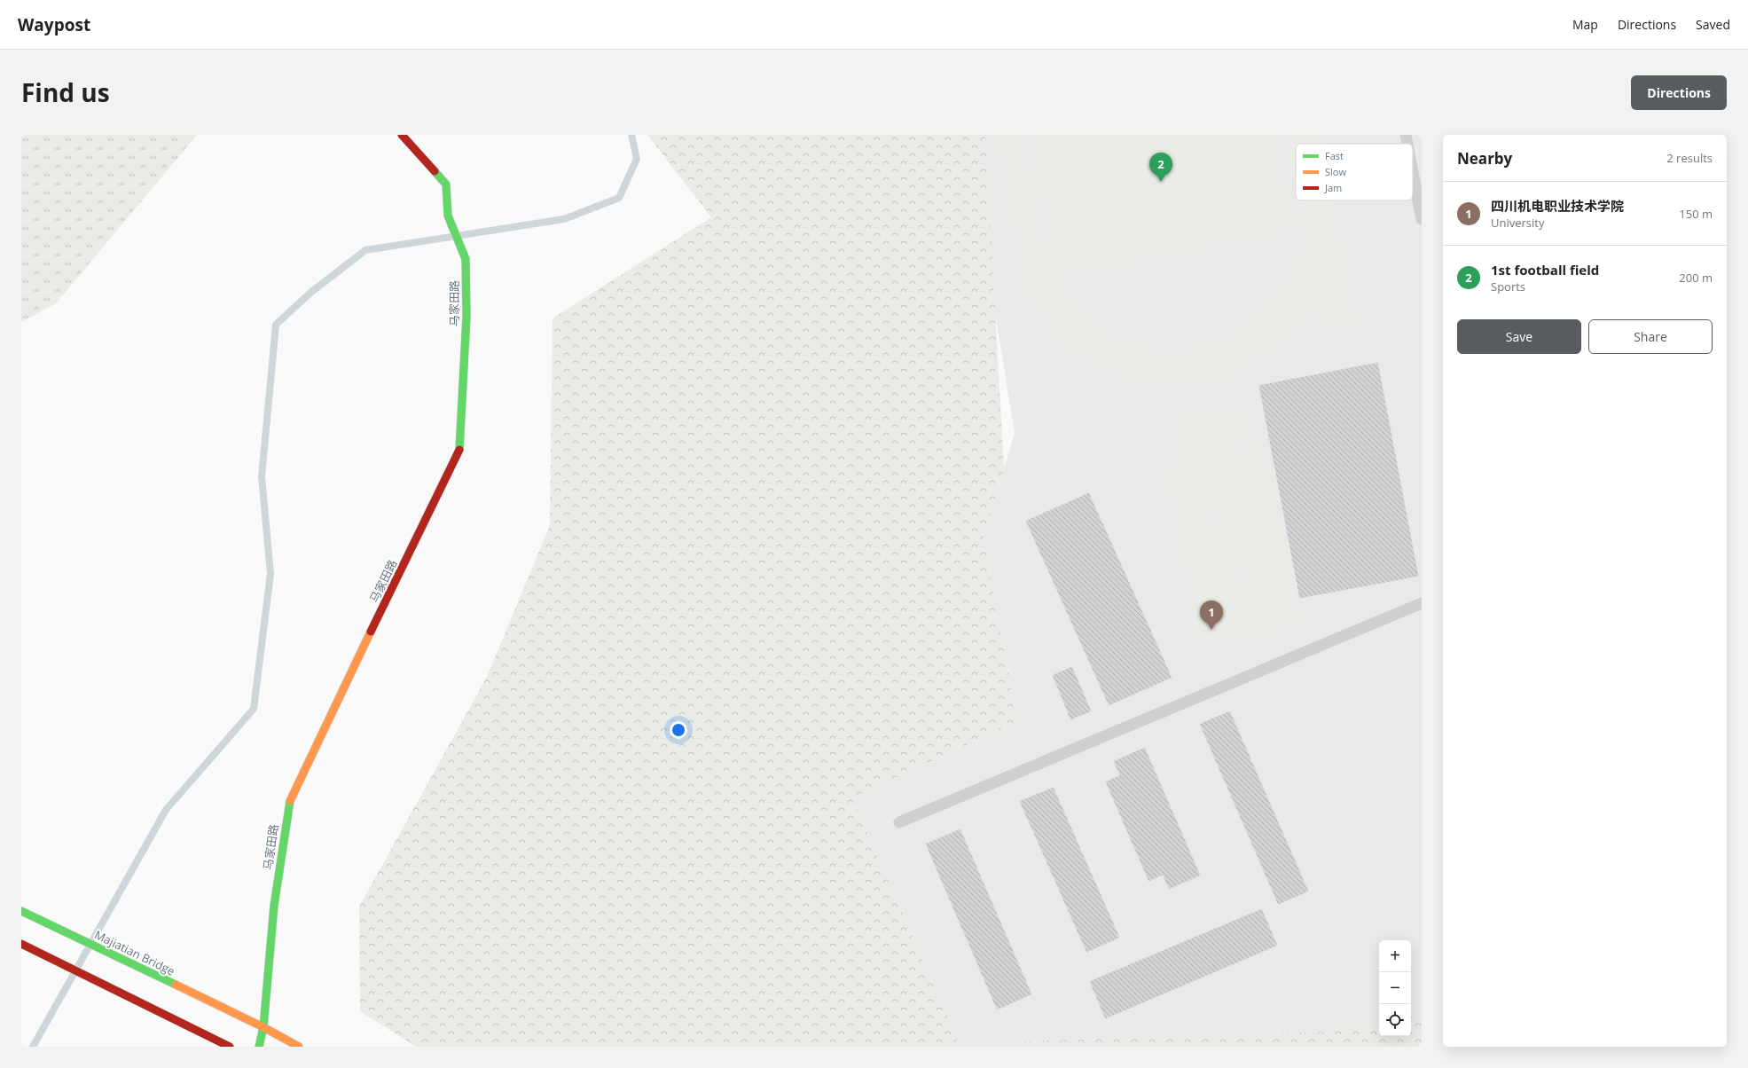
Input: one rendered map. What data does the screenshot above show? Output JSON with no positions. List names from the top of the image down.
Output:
{
  "streets": {
    "main road": ["马家田路", "Majiatian Bridge"]
  },
  "crossings": [
    ["马家田路", "Majiatian Bridge"]
  ],
  "legend": ["Fast", "Slow", "Jam"],
  "page": {
    "header": "Waypost",
    "nav": ["Map", "Directions", "Saved"],
    "title": "Find us",
    "buttons": [
      "Directions",
      ["Save", "Share"]
    ],
    "heading": ["Nearby", "2 results"],
    "pins": ["2", "1"],
    "list": [
      {
        "mark": "1",
        "name": "四川机电职业技术学院",
        "note": "University",
        "value": "150 m"
      },
      {
        "mark": "2",
        "name": "1st football field",
        "note": "Sports",
        "value": "200 m"
      }
    ],
    "map_buttons": ["+", "−"]
  }
}
